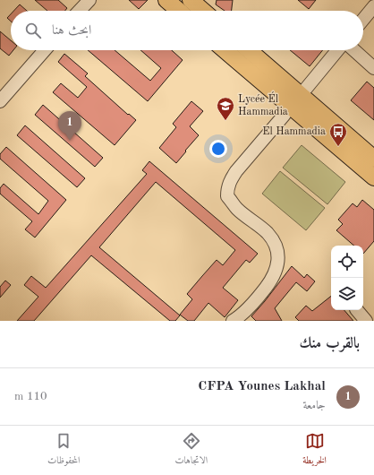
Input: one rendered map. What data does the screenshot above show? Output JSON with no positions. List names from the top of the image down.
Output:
{
  "places": {
    "school or university": ["Lycée Él Hammadia"],
    "bus stop": ["El Hammadia"]
  },
  "page": {
    "search": "ابحث هنا",
    "pins": "1",
    "heading": "بالقرب منك",
    "list": [
      {
        "mark": "1",
        "name": "CFPA Younes Lakhal",
        "note": "جامعة",
        "value": "110 m"
      }
    ],
    "nav": ["الخريطة", "الاتجاهات", "المحفوظات"]
  }
}
